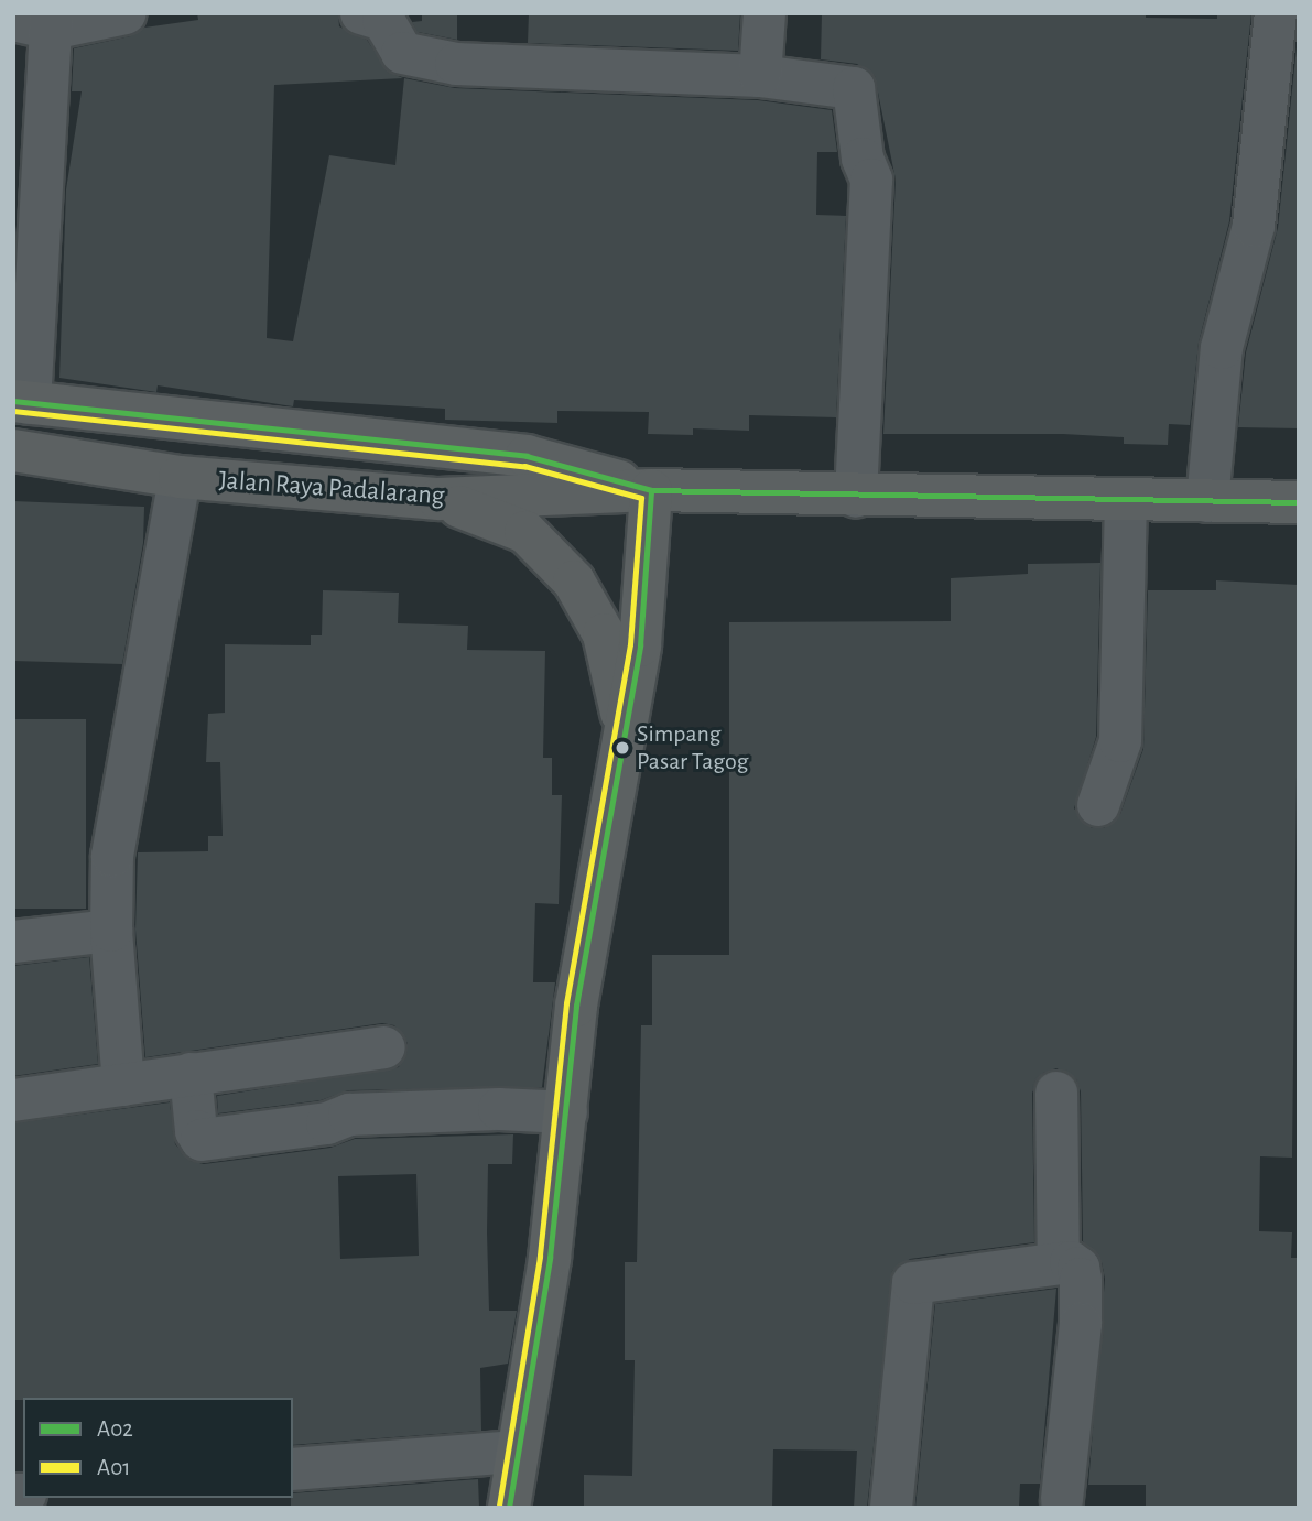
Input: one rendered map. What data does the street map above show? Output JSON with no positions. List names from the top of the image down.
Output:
{
  "streets": {
    "highway": ["Jalan Raya Padalarang"]
  },
  "places": ["Simpang Pasar Tagog"],
  "lines": ["transit line A02", "transit line A01"],
  "legend": ["A02", "A01"]
}
